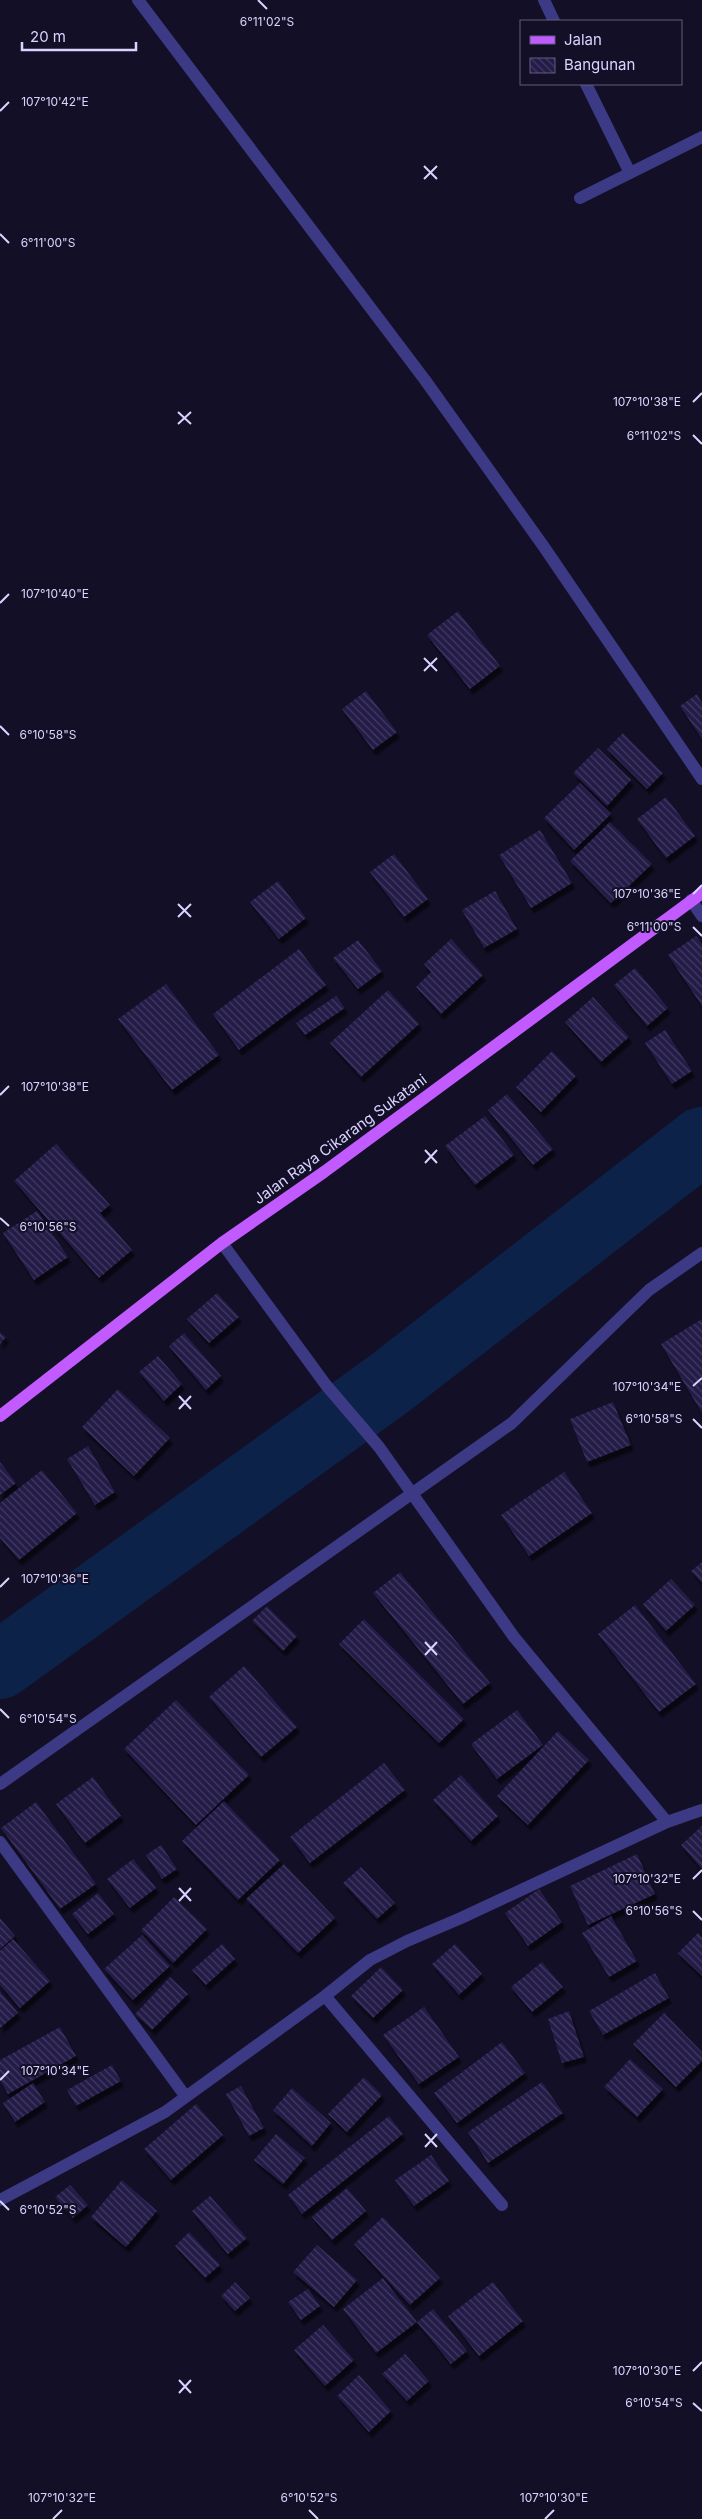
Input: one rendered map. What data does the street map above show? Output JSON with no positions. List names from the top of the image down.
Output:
{
  "streets": {
    "main road": ["Jalan Raya Cikarang Sukatani"]
  },
  "legend": ["Jalan", "Bangunan"],
  "scale_bar": "20 m",
  "coordinates": [
    "6°11'02\"S",
    "107°10'42\"E",
    "6°11'00\"S",
    "107°10'38\"E",
    "107°10'40\"E",
    "6°10'58\"S",
    "107°10'36\"E",
    "6°10'56\"S",
    "107°10'34\"E",
    "6°10'54\"S",
    "107°10'32\"E",
    "6°10'52\"S",
    "107°10'30\"E"
  ]
}
